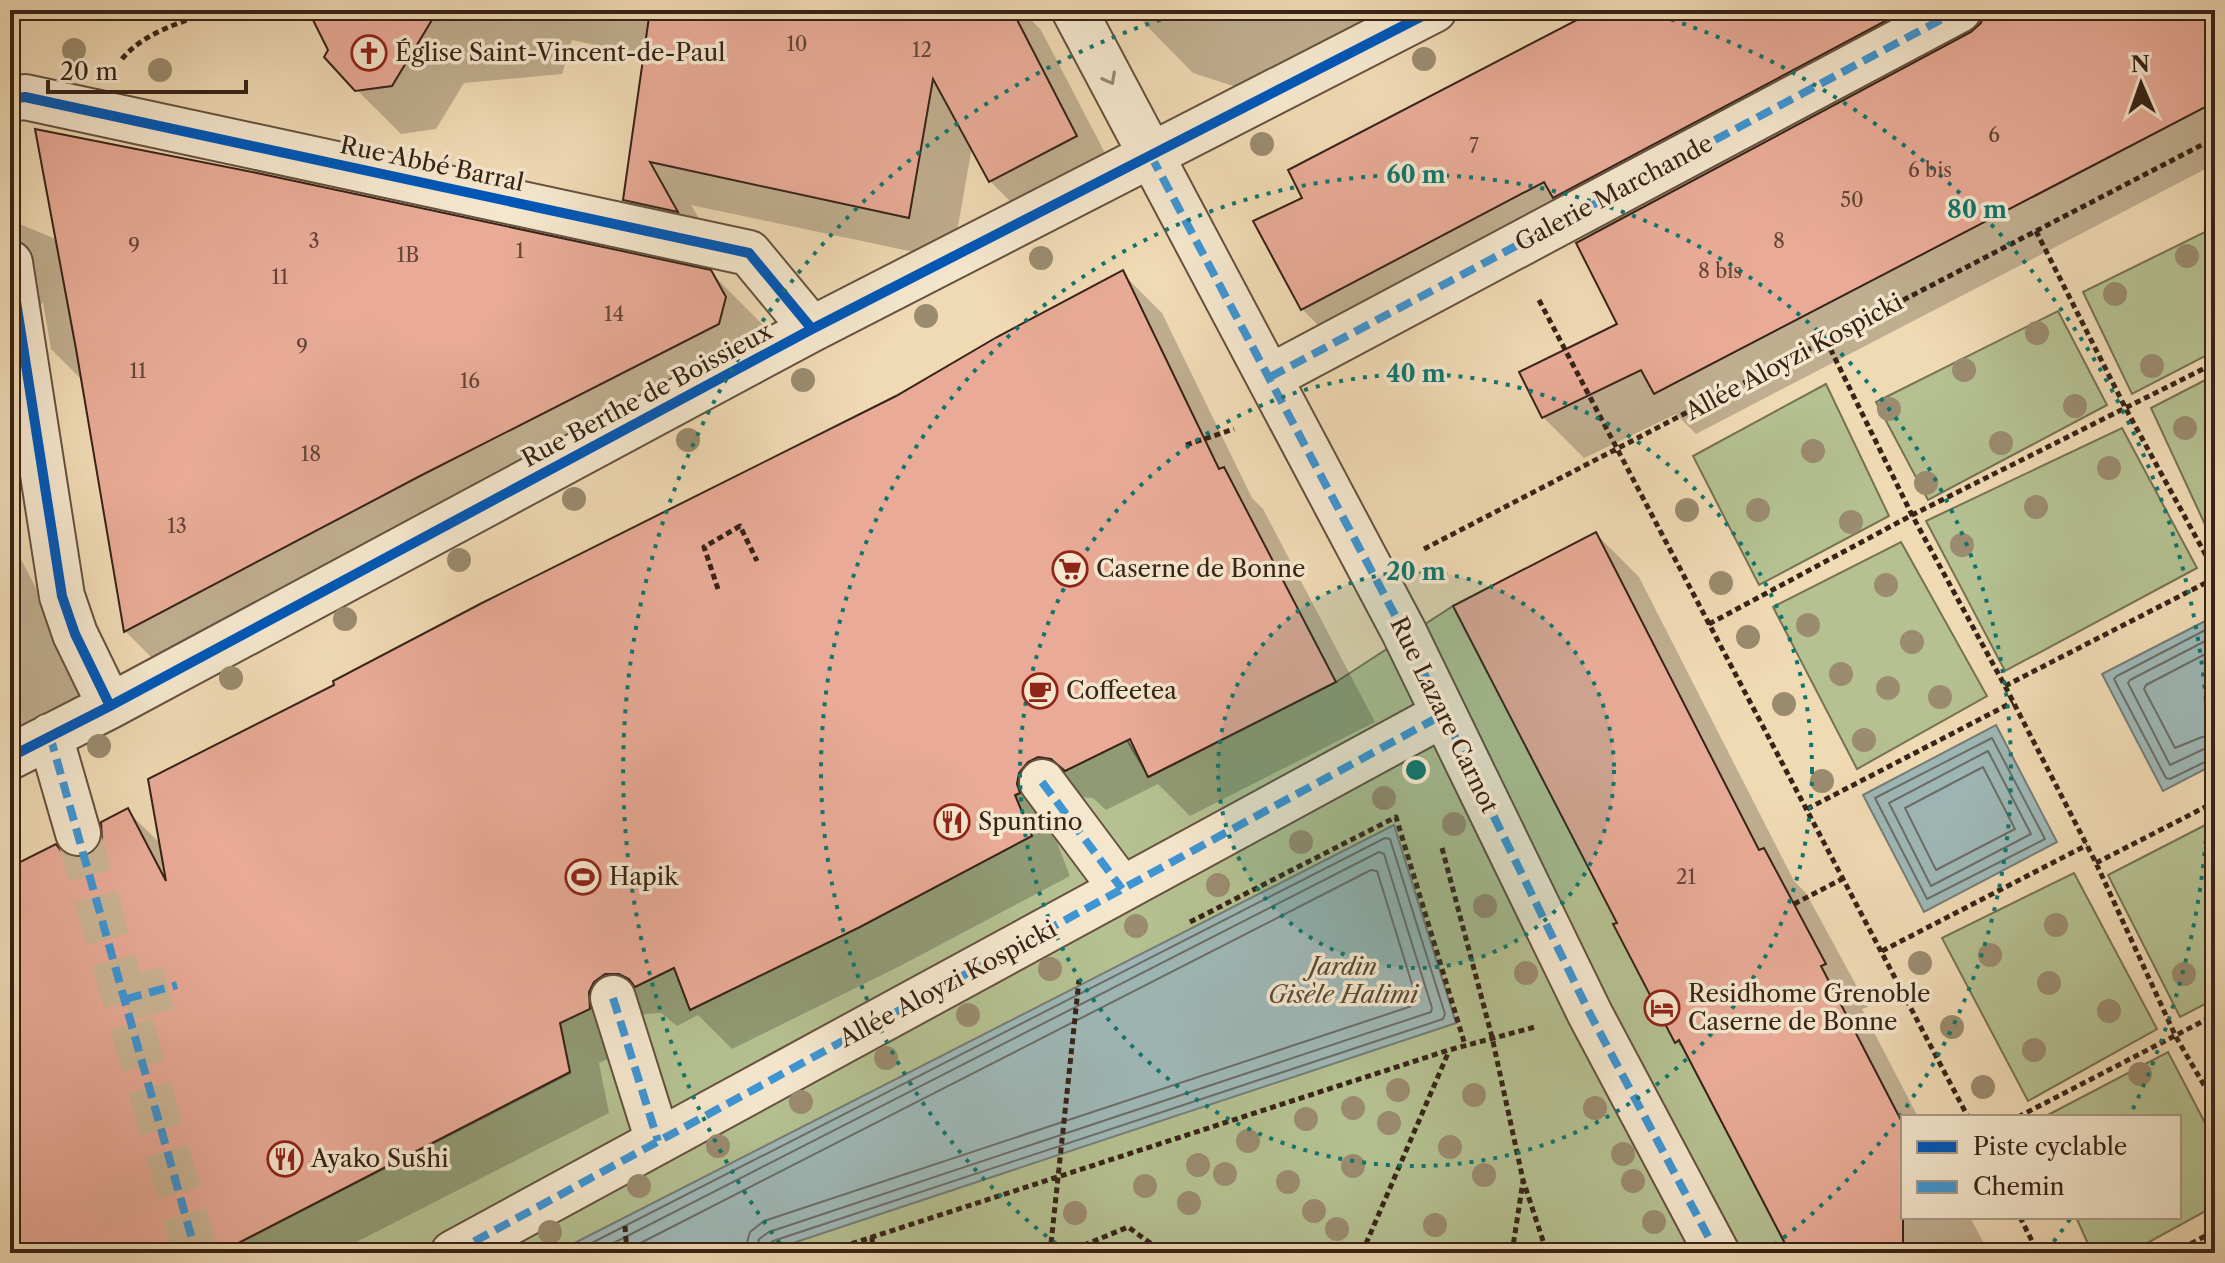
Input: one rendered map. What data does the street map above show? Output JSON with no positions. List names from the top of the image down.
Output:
{
  "streets": {
    "street": [
      "Rue Abbé Barral",
      "Galerie Marchande",
      "Allée Aloyzi Kospicki",
      "Rue Berthe de Boissieux",
      "Rue Lazare Carnot"
    ]
  },
  "crossings": [
    ["Rue Abbé Barral", "Rue Berthe de Boissieux"],
    ["Galerie Marchande", "Rue Lazare Carnot"],
    ["Allée Aloyzi Kospicki", "Rue Lazare Carnot"],
    ["Rue Berthe de Boissieux", "Rue Lazare Carnot"]
  ],
  "parks": ["Jardin Gisèle Halimi"],
  "places": {
    "church": ["Église Saint-Vincent-de-Paul"],
    "supermarket": ["Caserne de Bonne"],
    "cafe": ["Coffeetea"],
    "restaurant": ["Spuntino", "Ayako Sushi"],
    "sports": ["Hapik"],
    "hotel": ["Residhome Grenoble Caserne de Bonne"]
  },
  "house_numbers": [
    "10",
    "12",
    "6",
    "7",
    "6 bis",
    "50",
    "3",
    "8",
    "9",
    "1",
    "1B",
    "8 bis",
    "11",
    "14",
    "9",
    "11",
    "16",
    "18",
    "13",
    "21"
  ],
  "legend": ["Piste cyclable", "Chemin"],
  "scale_bar": "20 m",
  "north": "top",
  "rings": [
    "60 m",
    "80 m",
    "40 m",
    "20 m"
  ]
}
